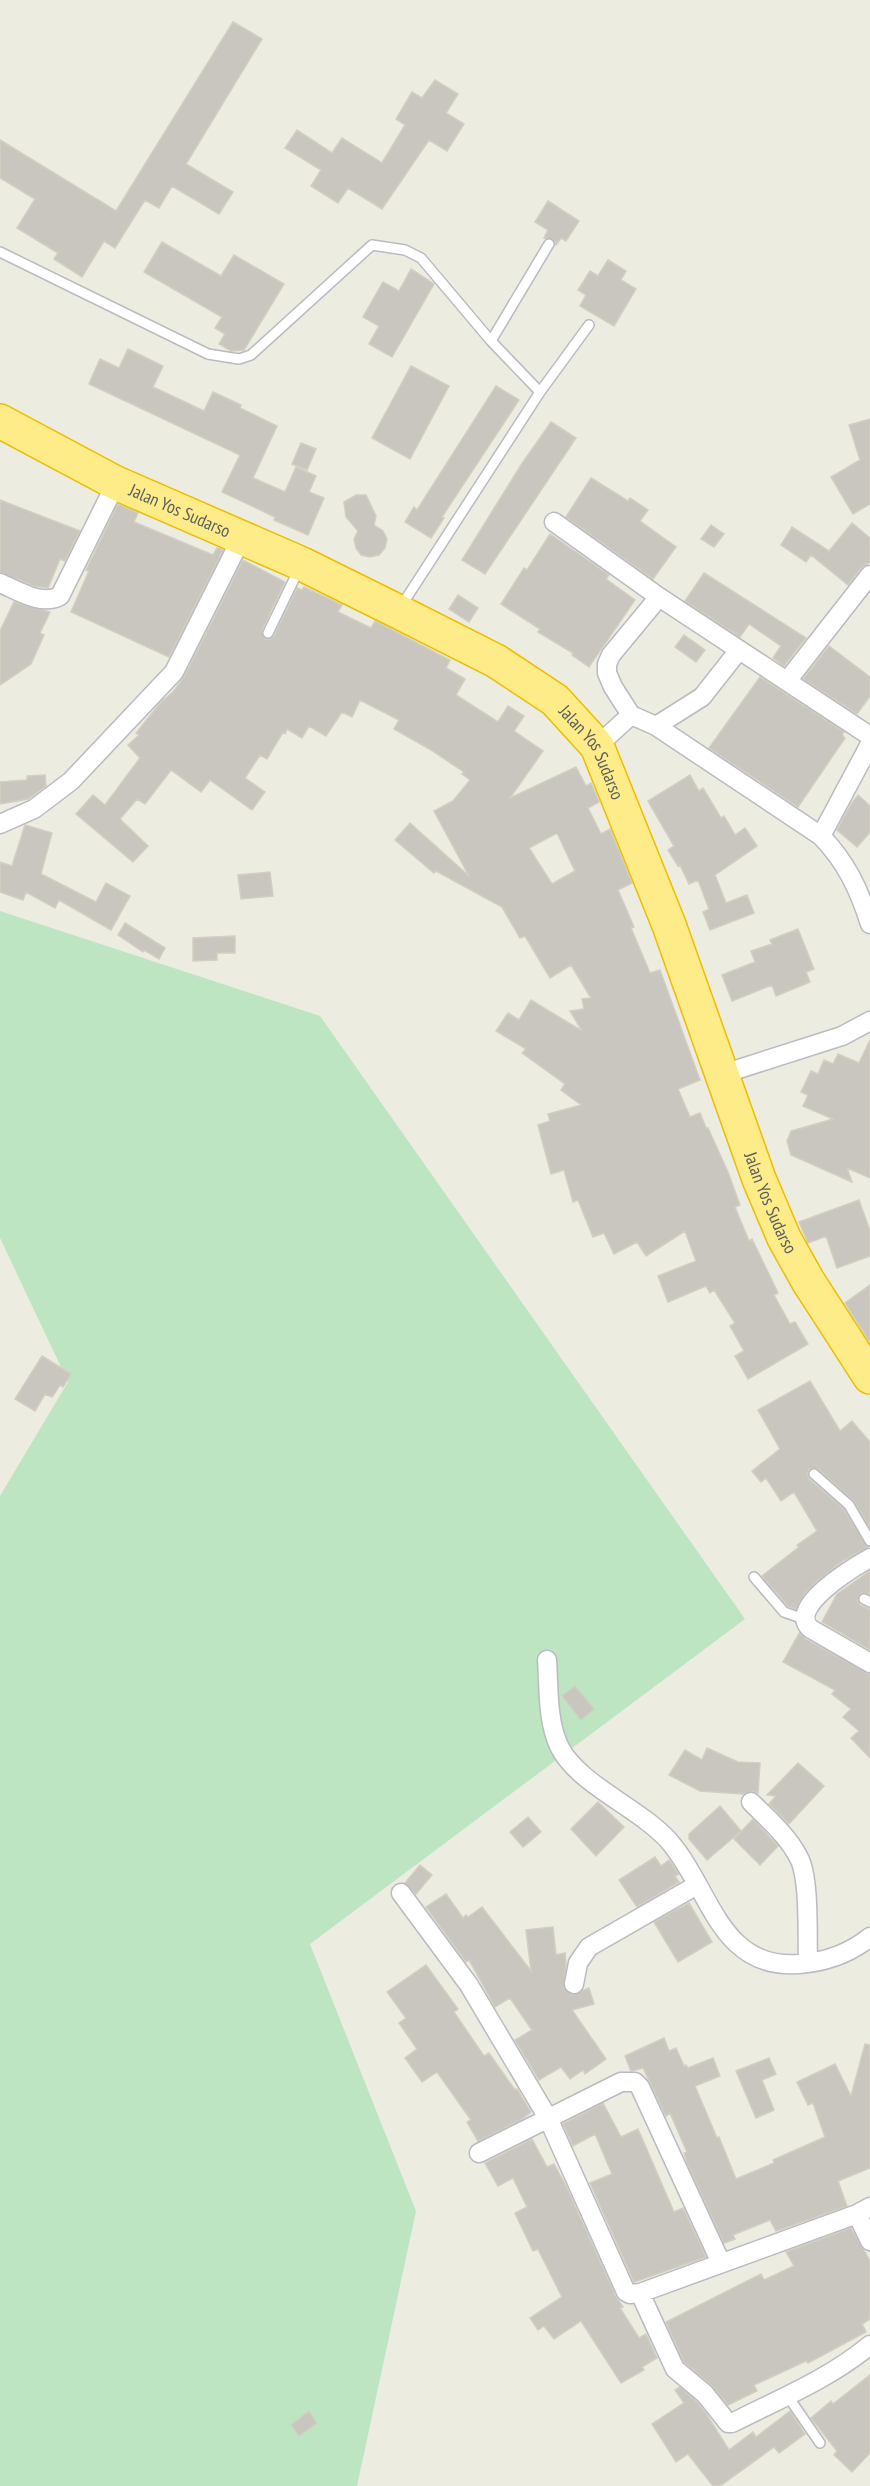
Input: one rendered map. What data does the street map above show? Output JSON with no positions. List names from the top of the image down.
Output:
{
  "streets": {
    "highway": ["Jalan Yos Sudarso"]
  }
}
